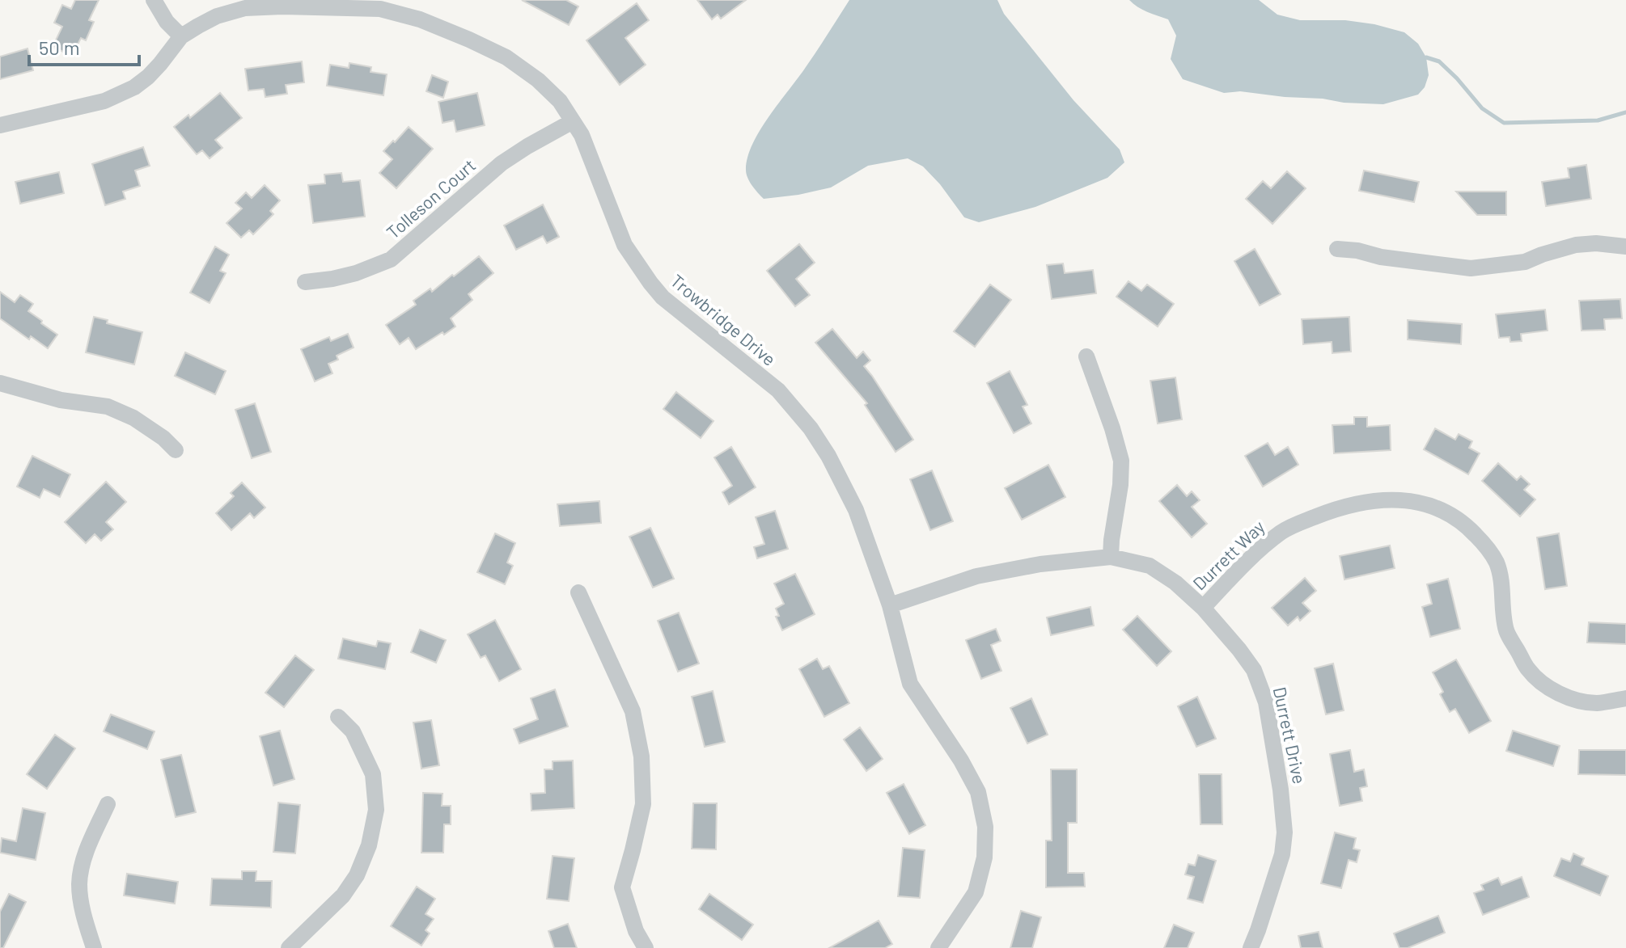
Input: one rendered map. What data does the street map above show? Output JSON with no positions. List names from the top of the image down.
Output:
{
  "streets": {
    "street": [
      "Tolleson Court",
      "Trowbridge Drive",
      "Durrett Way",
      "Durrett Drive"
    ]
  },
  "crossings": [
    ["Tolleson Court", "Trowbridge Drive"],
    ["Trowbridge Drive", "Durrett Drive"],
    ["Durrett Way", "Durrett Drive"]
  ],
  "scale_bar": "50 m"
}
